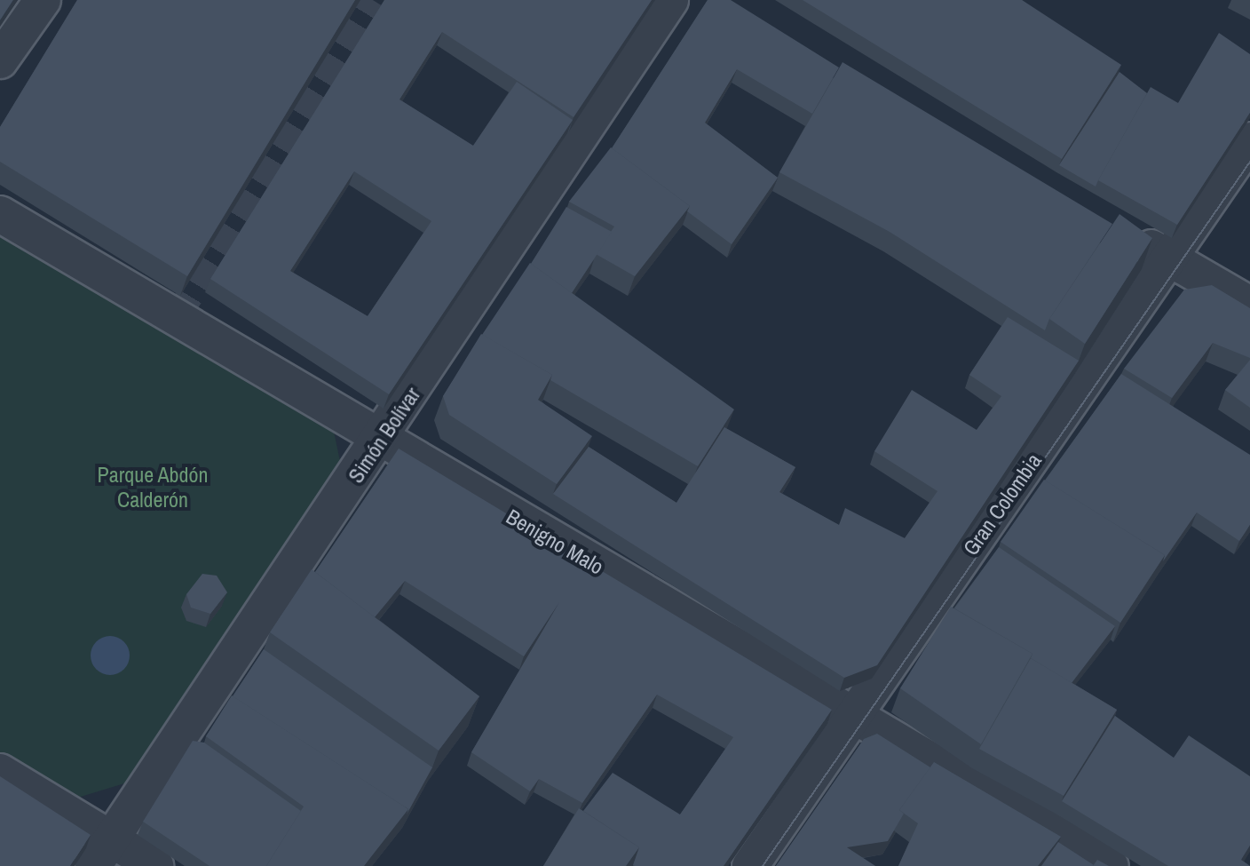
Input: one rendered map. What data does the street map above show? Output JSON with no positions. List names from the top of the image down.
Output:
{
  "streets": {
    "street": ["Simón Bolívar", "Gran Colombia", "Benigno Malo"]
  },
  "crossings": [
    ["Simón Bolívar", "Benigno Malo"],
    ["Gran Colombia", "Benigno Malo"]
  ],
  "parks": ["Parque Abdón Calderón"]
}
